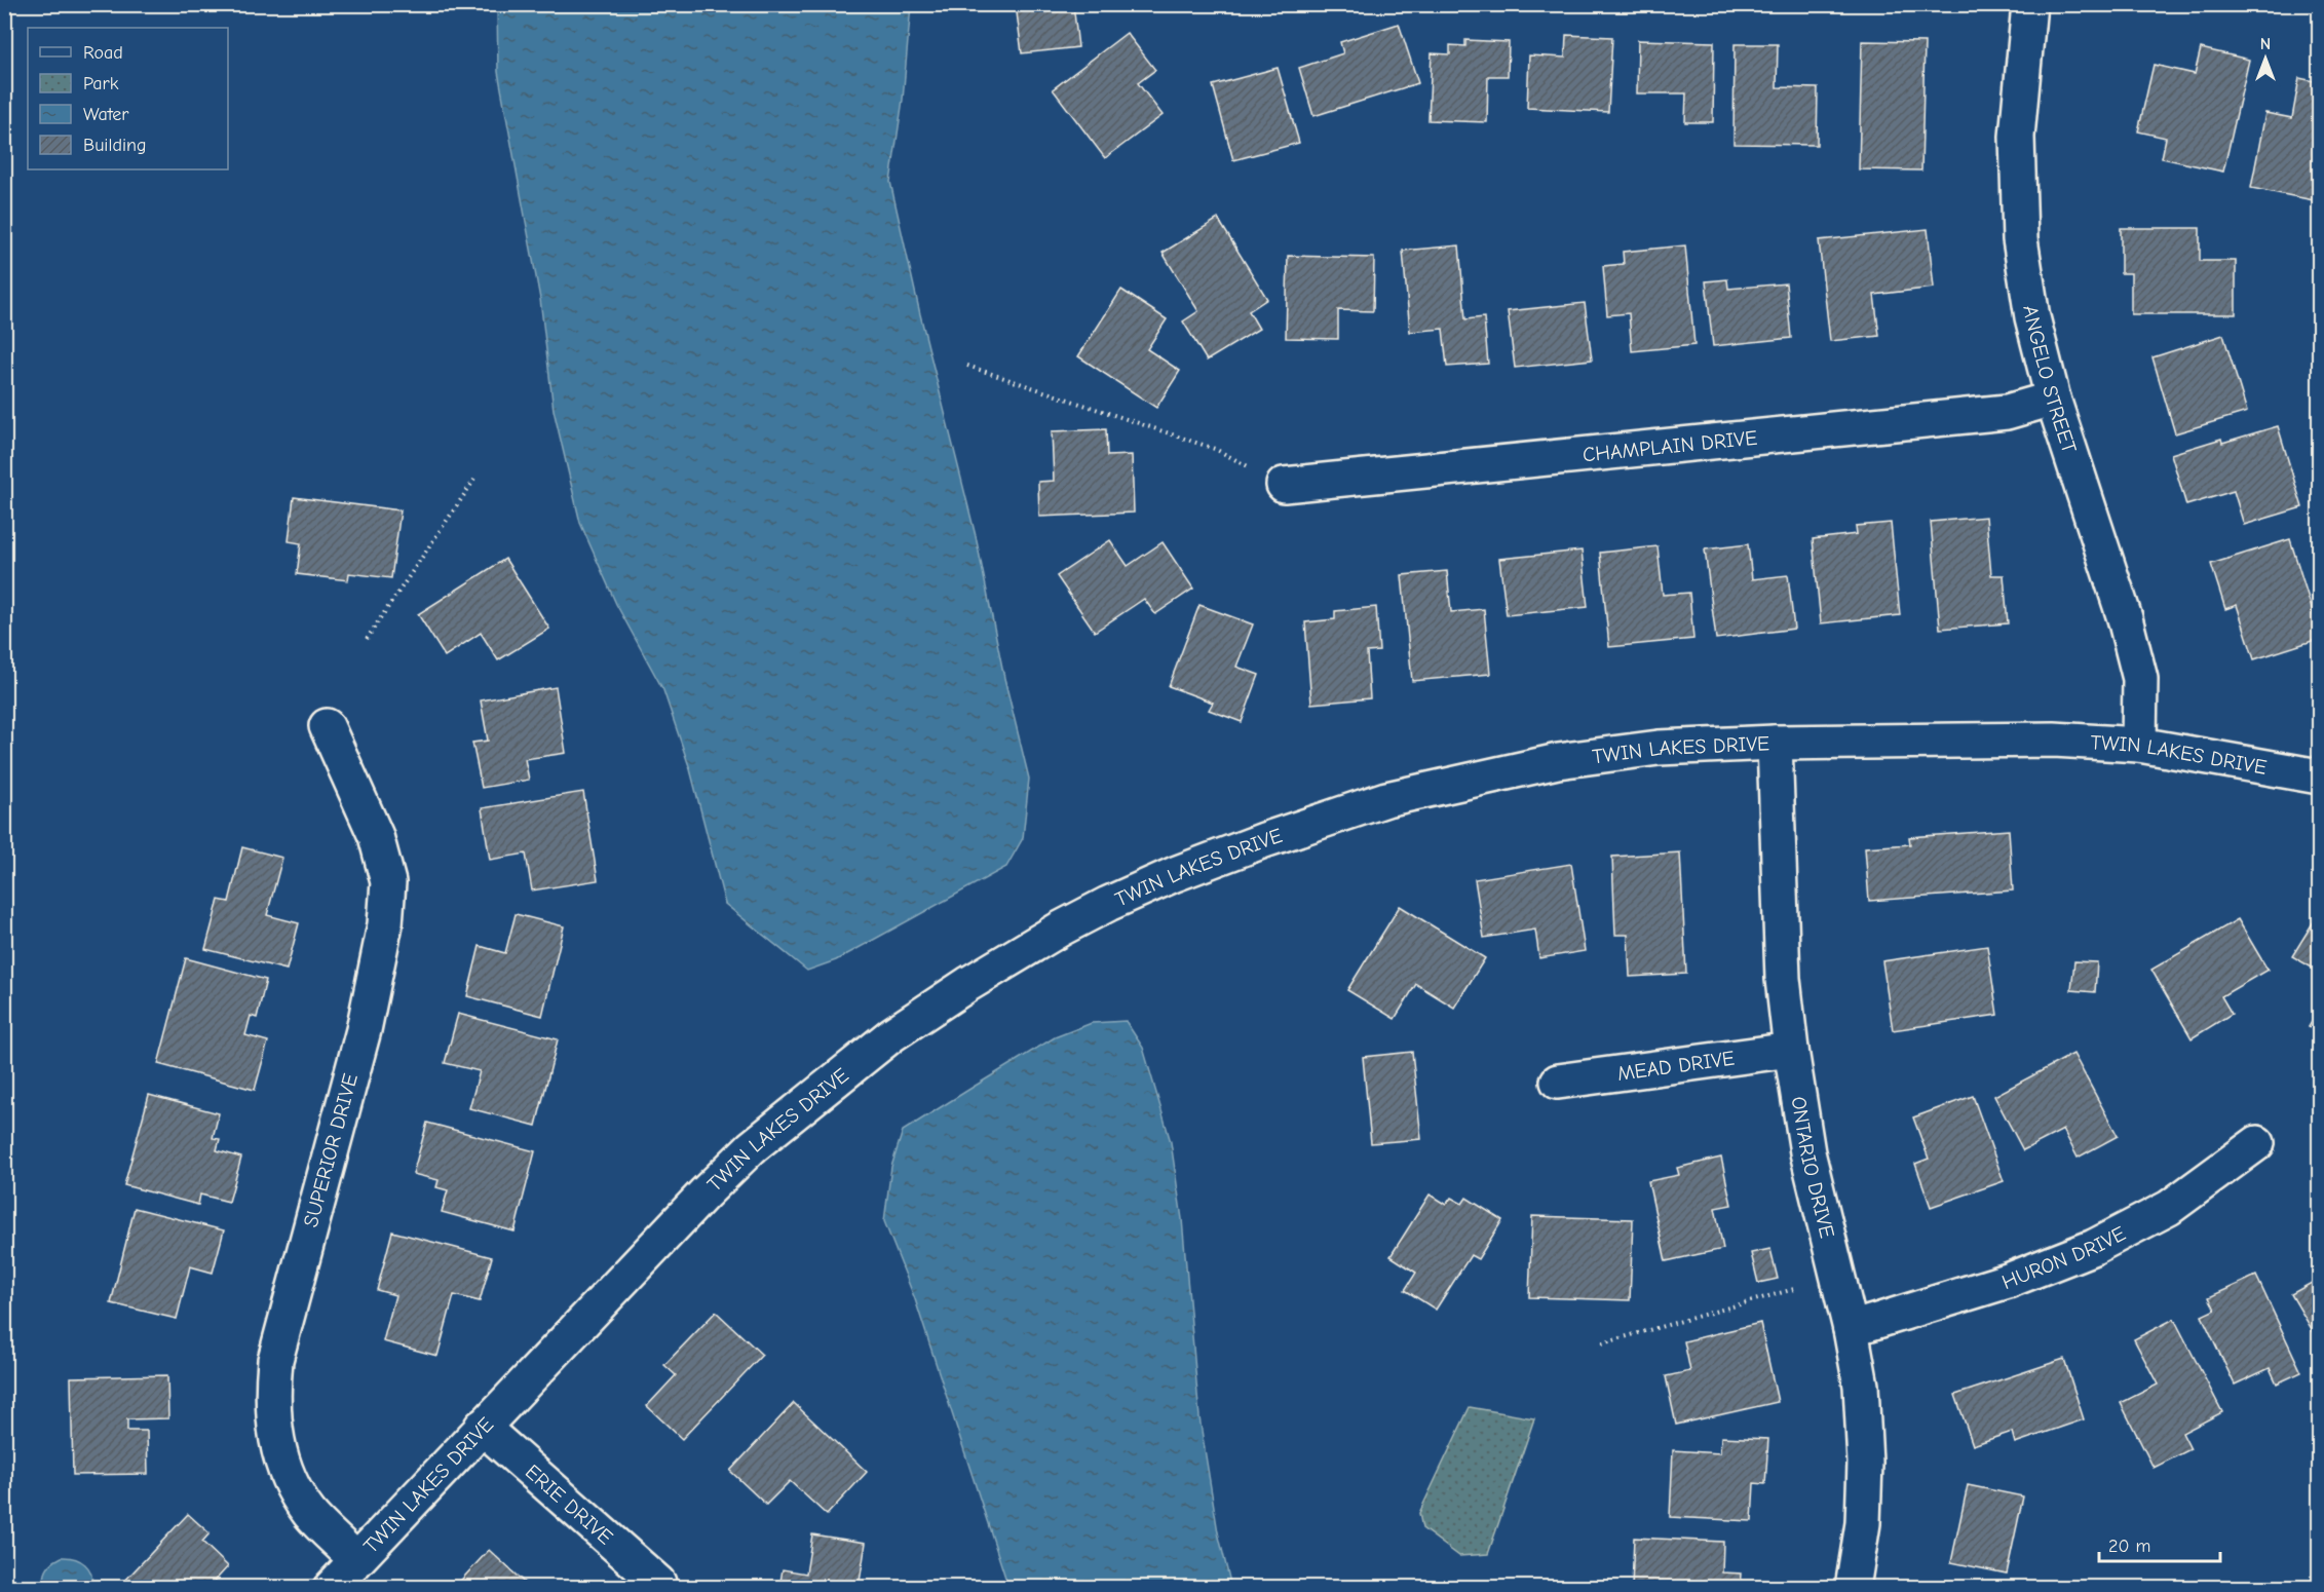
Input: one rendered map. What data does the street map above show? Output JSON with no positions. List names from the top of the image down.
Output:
{
  "streets": {
    "street": [
      "ANGELO STREET",
      "CHAMPLAIN DRIVE",
      "TWIN LAKES DRIVE",
      "MEAD DRIVE",
      "SUPERIOR DRIVE",
      "ONTARIO DRIVE",
      "HURON DRIVE",
      "ERIE DRIVE"
    ]
  },
  "crossings": [
    ["ANGELO STREET", "CHAMPLAIN DRIVE"],
    ["ANGELO STREET", "TWIN LAKES DRIVE"],
    ["TWIN LAKES DRIVE", "SUPERIOR DRIVE"],
    ["TWIN LAKES DRIVE", "ONTARIO DRIVE"],
    ["TWIN LAKES DRIVE", "ERIE DRIVE"],
    ["MEAD DRIVE", "ONTARIO DRIVE"],
    ["ONTARIO DRIVE", "HURON DRIVE"]
  ],
  "legend": [
    "Road",
    "Park",
    "Water",
    "Building"
  ],
  "scale_bar": "20 m",
  "north": "top"
}
